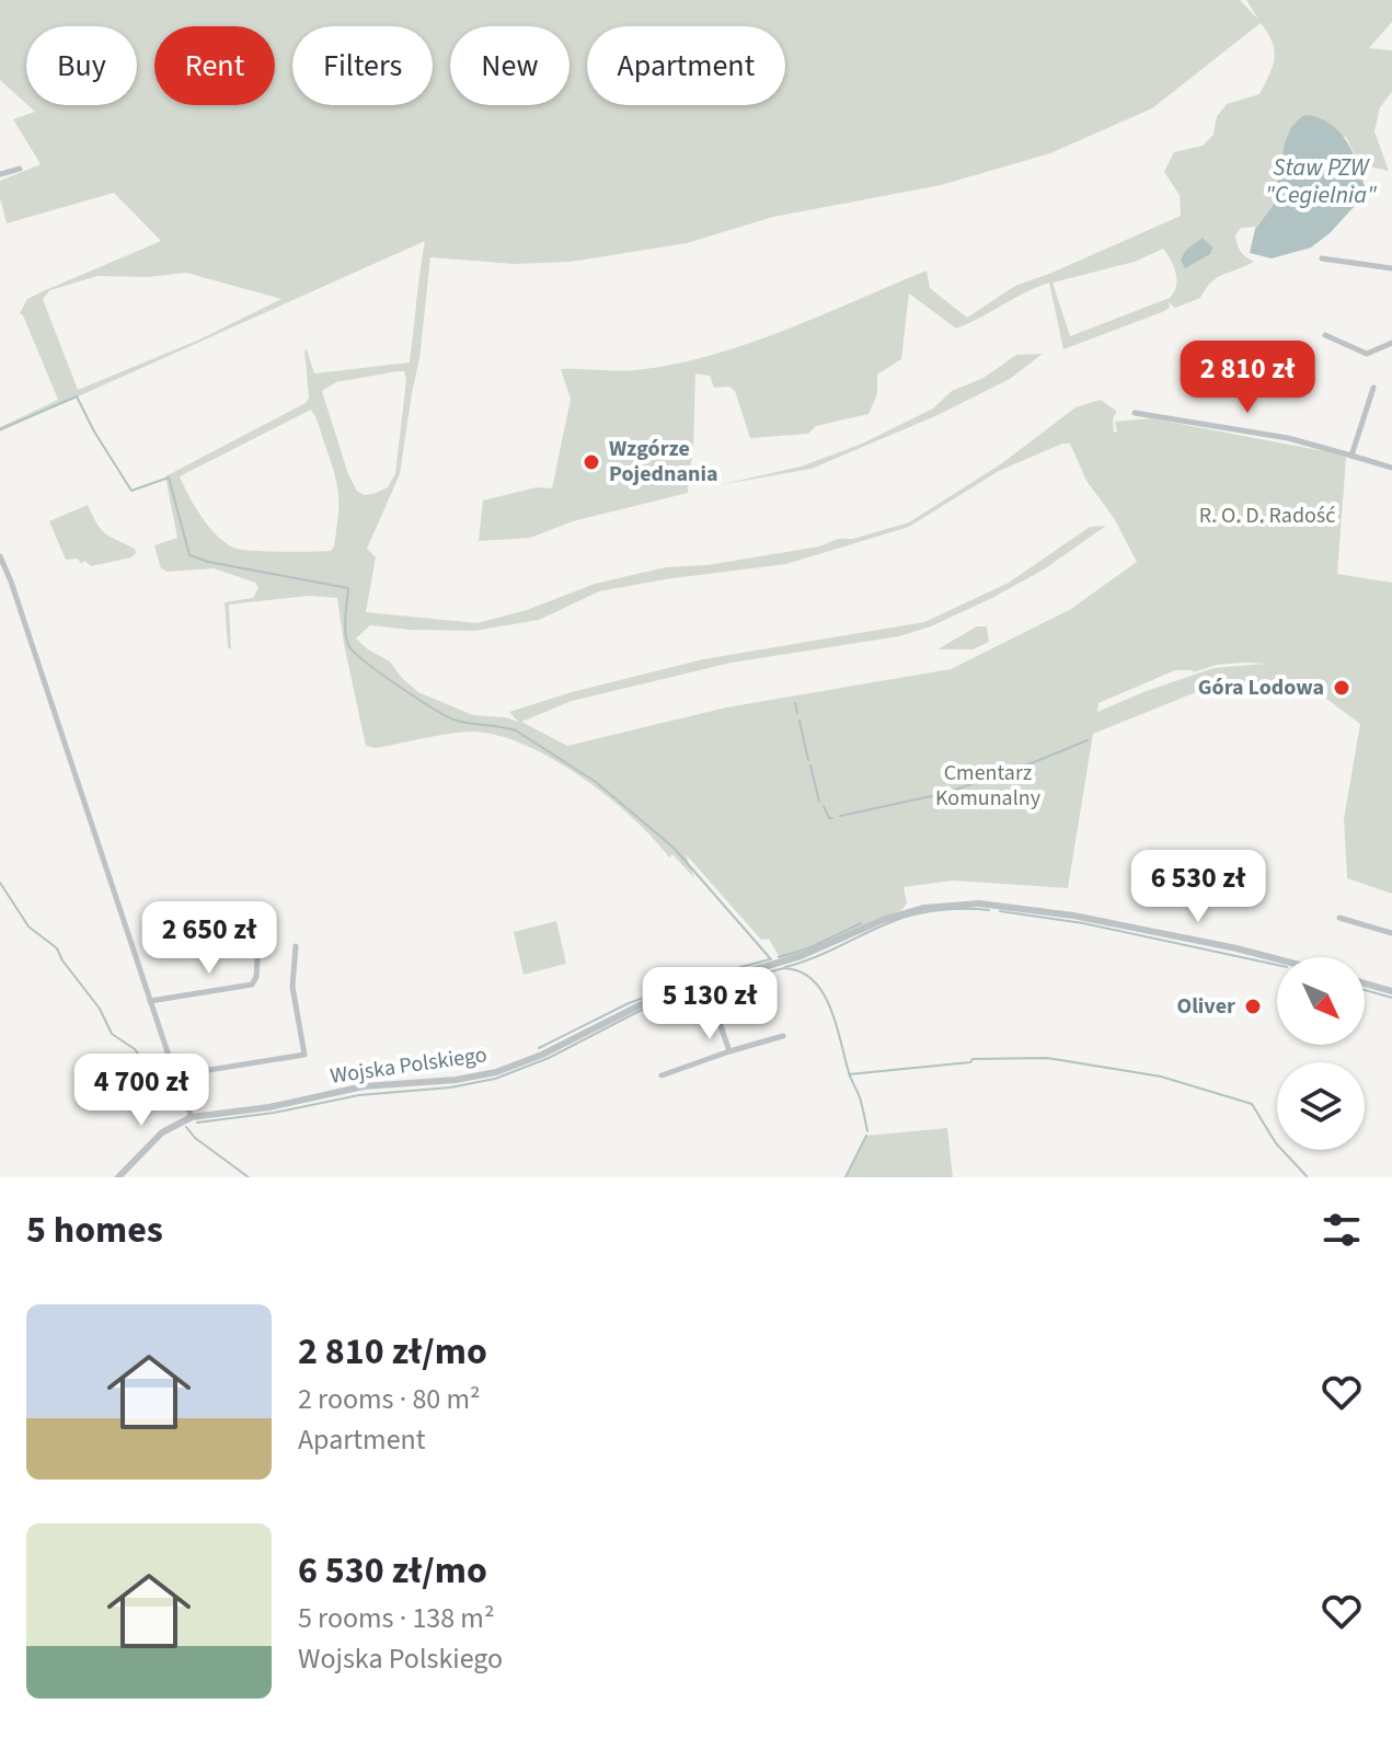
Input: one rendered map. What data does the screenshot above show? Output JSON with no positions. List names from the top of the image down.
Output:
{
  "streets": {
    "street": ["Wojska Polskiego"]
  },
  "water": ["Staw PZW \"Cegielnia\""],
  "parks": ["R. O. D. Radość", "Cmentarz Komunalny"],
  "places": ["Wzgórze Pojednania", "Góra Lodowa", "Oliver"],
  "north": "bottom right",
  "page": {
    "chip": [
      "Buy",
      "Rent",
      "Filters",
      "New",
      "Apartment"
    ],
    "price": [
      "2 810 zł",
      "6 530 zł",
      "2 650 zł",
      "5 130 zł",
      "4 700 zł"
    ],
    "heading": "5 homes",
    "list": [
      {
        "name": "2 810 zł/mo",
        "note": "2 rooms · 80 m² · Apartment"
      },
      {
        "name": "6 530 zł/mo",
        "note": "5 rooms · 138 m² · Wojska Polskiego"
      }
    ]
  }
}
